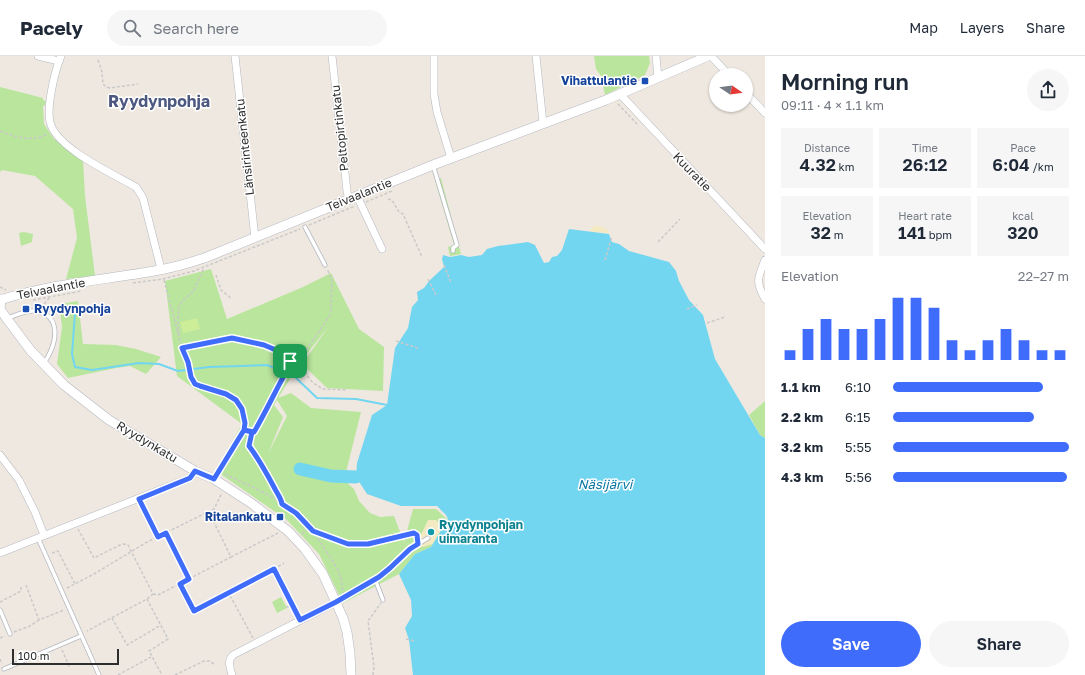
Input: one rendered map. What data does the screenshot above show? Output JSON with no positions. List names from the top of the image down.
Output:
{
  "streets": {
    "main road": ["Teivaalantie", "Ryydynkatu"],
    "street": ["Peltopirtinkatu", "Länsirinteenkatu", "Kuuratie"]
  },
  "crossings": [
    ["Peltopirtinkatu", "Teivaalantie"],
    ["Länsirinteenkatu", "Teivaalantie"],
    ["Kuuratie", "Teivaalantie"],
    ["Teivaalantie", "Ryydynkatu"]
  ],
  "districts": ["Ryydynpohja"],
  "water": ["Näsijärvi"],
  "places": {
    "transit": ["Vihattulantie", "Ryydynpohja", "Ritalankatu"],
    "other": ["Ryydynpohjan uimaranta"]
  },
  "scale_bar": "100 m",
  "north": "right",
  "page": {
    "header": "Pacely",
    "search": "Search here",
    "nav": ["Map", "Layers", "Share"],
    "heading": ["Morning run", "09:11 · 4 × 1.1 km"],
    "stats": [
      ["Distance", "4.32 km"],
      ["Time", "26:12"],
      ["Pace", "6:04 /km"],
      ["Elevation", "32 m"],
      ["Heart rate", "141 bpm"],
      ["kcal", "320"]
    ],
    "chart": ["Elevation", "22–27 m"],
    "list": [
      {
        "name": "1.1 km",
        "note": "6:10"
      },
      {
        "name": "2.2 km",
        "note": "6:15"
      },
      {
        "name": "3.2 km",
        "note": "5:55"
      },
      {
        "name": "4.3 km",
        "note": "5:56"
      }
    ],
    "buttons": ["Save", "Share"],
    "scale": "100 m"
  }
}
